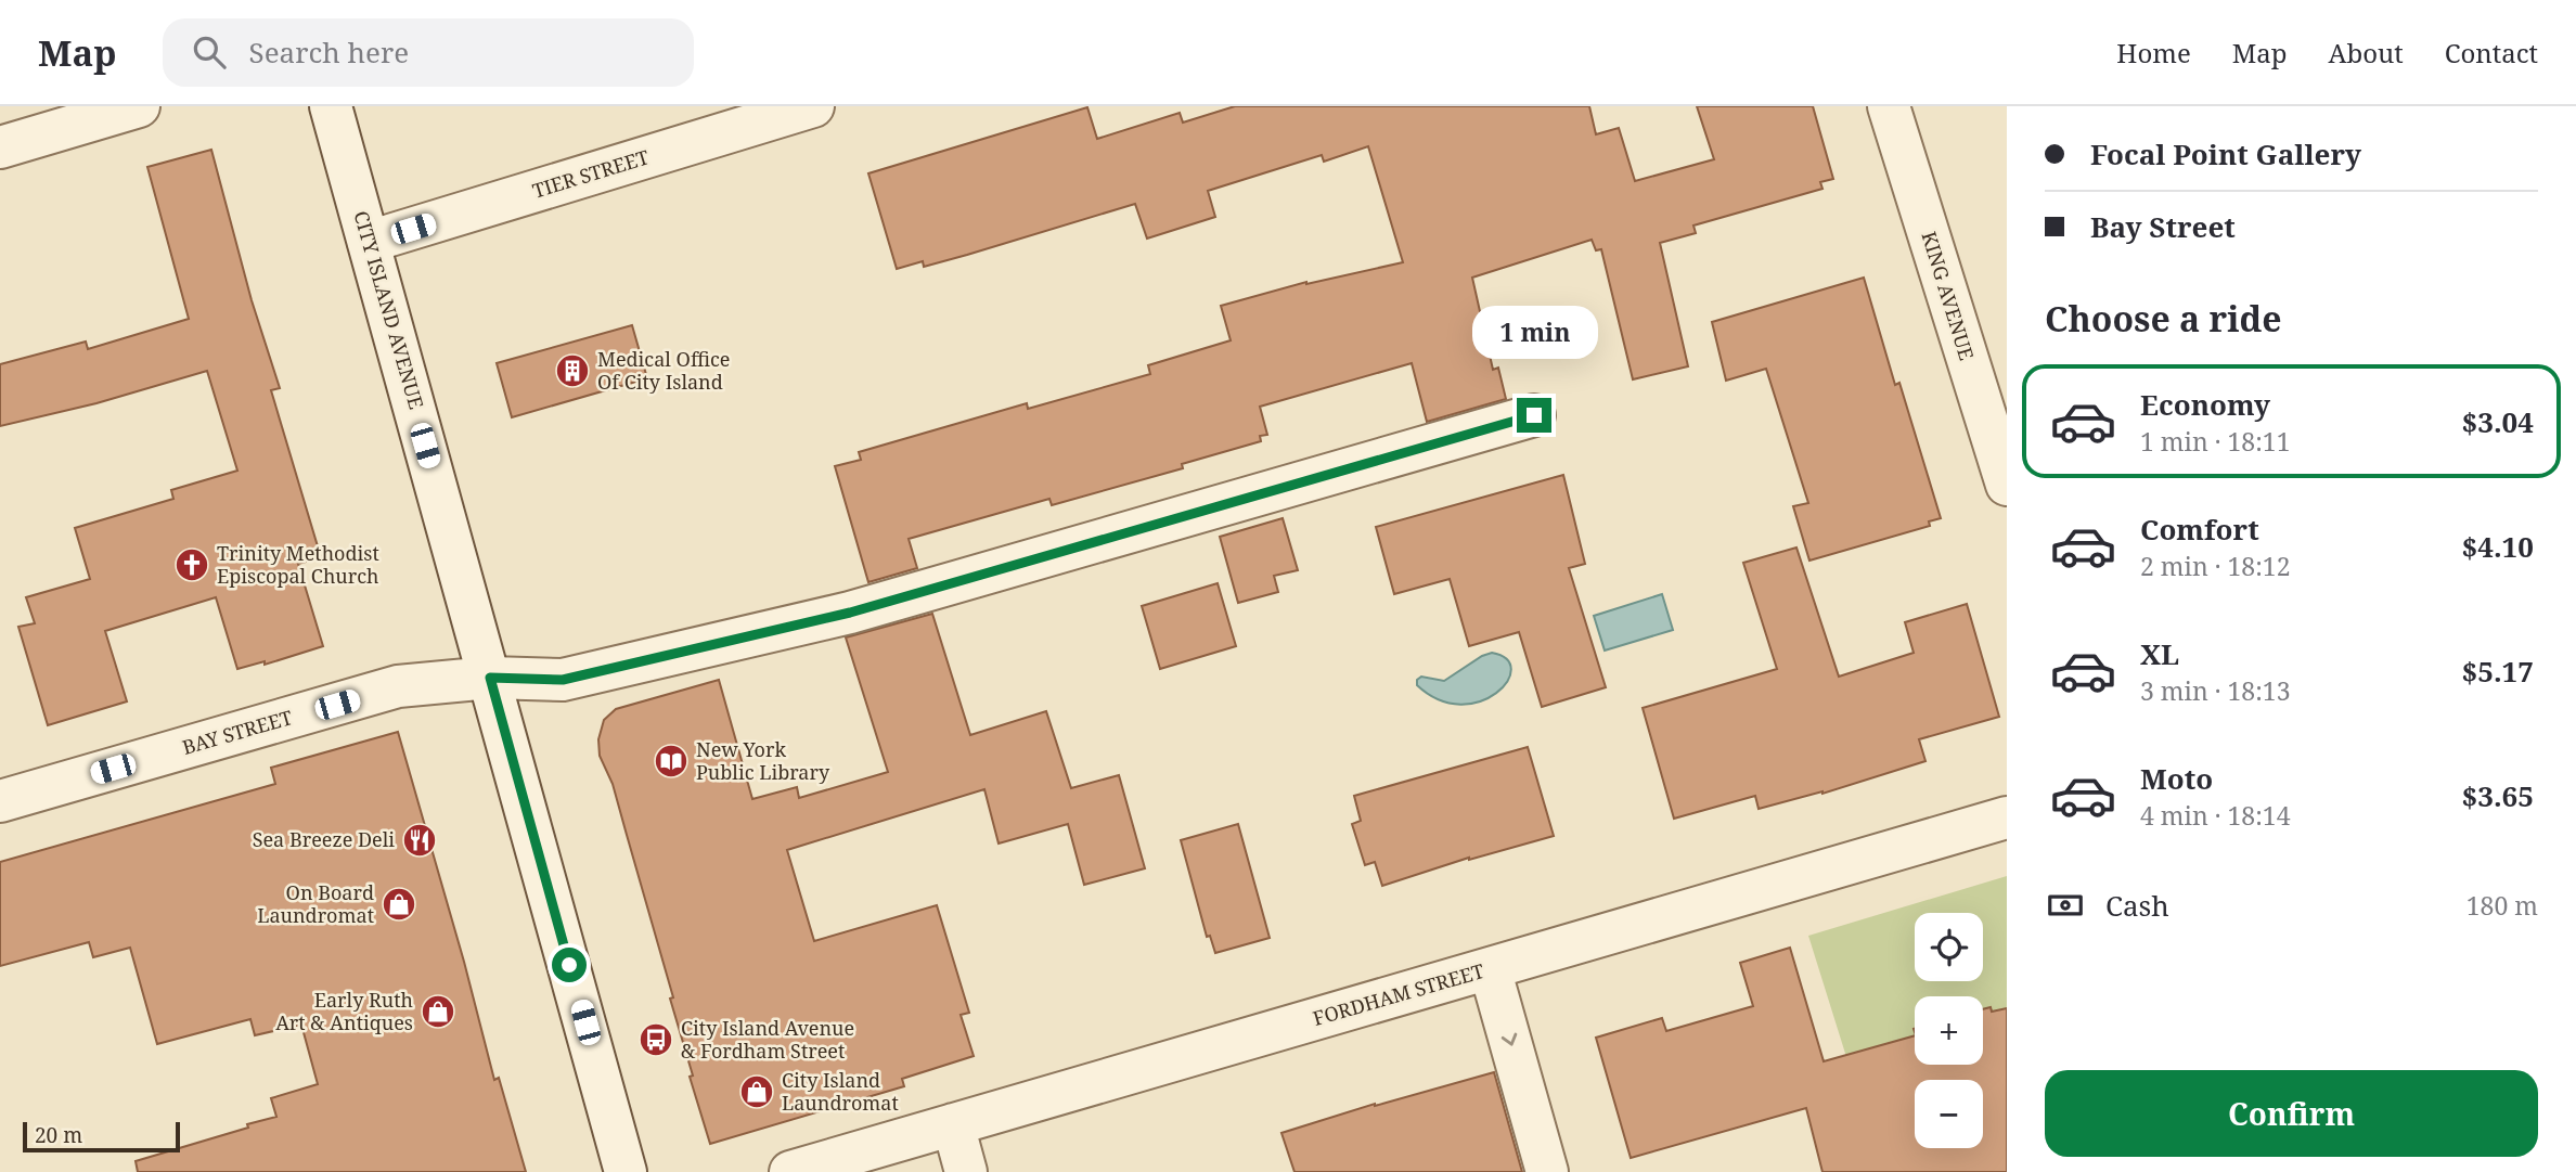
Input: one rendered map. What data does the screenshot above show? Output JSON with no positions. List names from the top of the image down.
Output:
{
  "streets": {
    "street": [
      "TIER STREET",
      "KING AVENUE",
      "CITY ISLAND AVENUE",
      "BAY STREET",
      "FORDHAM STREET"
    ]
  },
  "crossings": [
    ["TIER STREET", "CITY ISLAND AVENUE"],
    ["CITY ISLAND AVENUE", "BAY STREET"]
  ],
  "places": {
    "building": ["Medical Office Of City Island"],
    "church": ["Trinity Methodist Episcopal Church"],
    "library": ["New York Public Library"],
    "restaurant": ["Sea Breeze Deli"],
    "shop": ["On Board Laundromat", "Early Ruth Art & Antiques", "City Island Laundromat"],
    "bus stop": ["City Island Avenue & Fordham Street"]
  },
  "scale_bar": "20 m",
  "page": {
    "header": "Map",
    "search": "Search here",
    "nav": [
      "Home",
      "Map",
      "About",
      "Contact"
    ],
    "banner": ["Focal Point Gallery", "Bay Street"],
    "heading": "Choose a ride",
    "bubble": "1 min",
    "list": [
      {
        "name": "Economy",
        "note": "1 min · 18:11",
        "value": "$3.04"
      },
      {
        "name": "Comfort",
        "note": "2 min · 18:12",
        "value": "$4.10"
      },
      {
        "name": "XL",
        "note": "3 min · 18:13",
        "value": "$5.17"
      },
      {
        "name": "Moto",
        "note": "4 min · 18:14",
        "value": "$3.65"
      }
    ],
    "pay": ["Cash", "180 m"],
    "map_buttons": ["+", "−"],
    "buttons": "Confirm",
    "scale": "20 m"
  }
}
